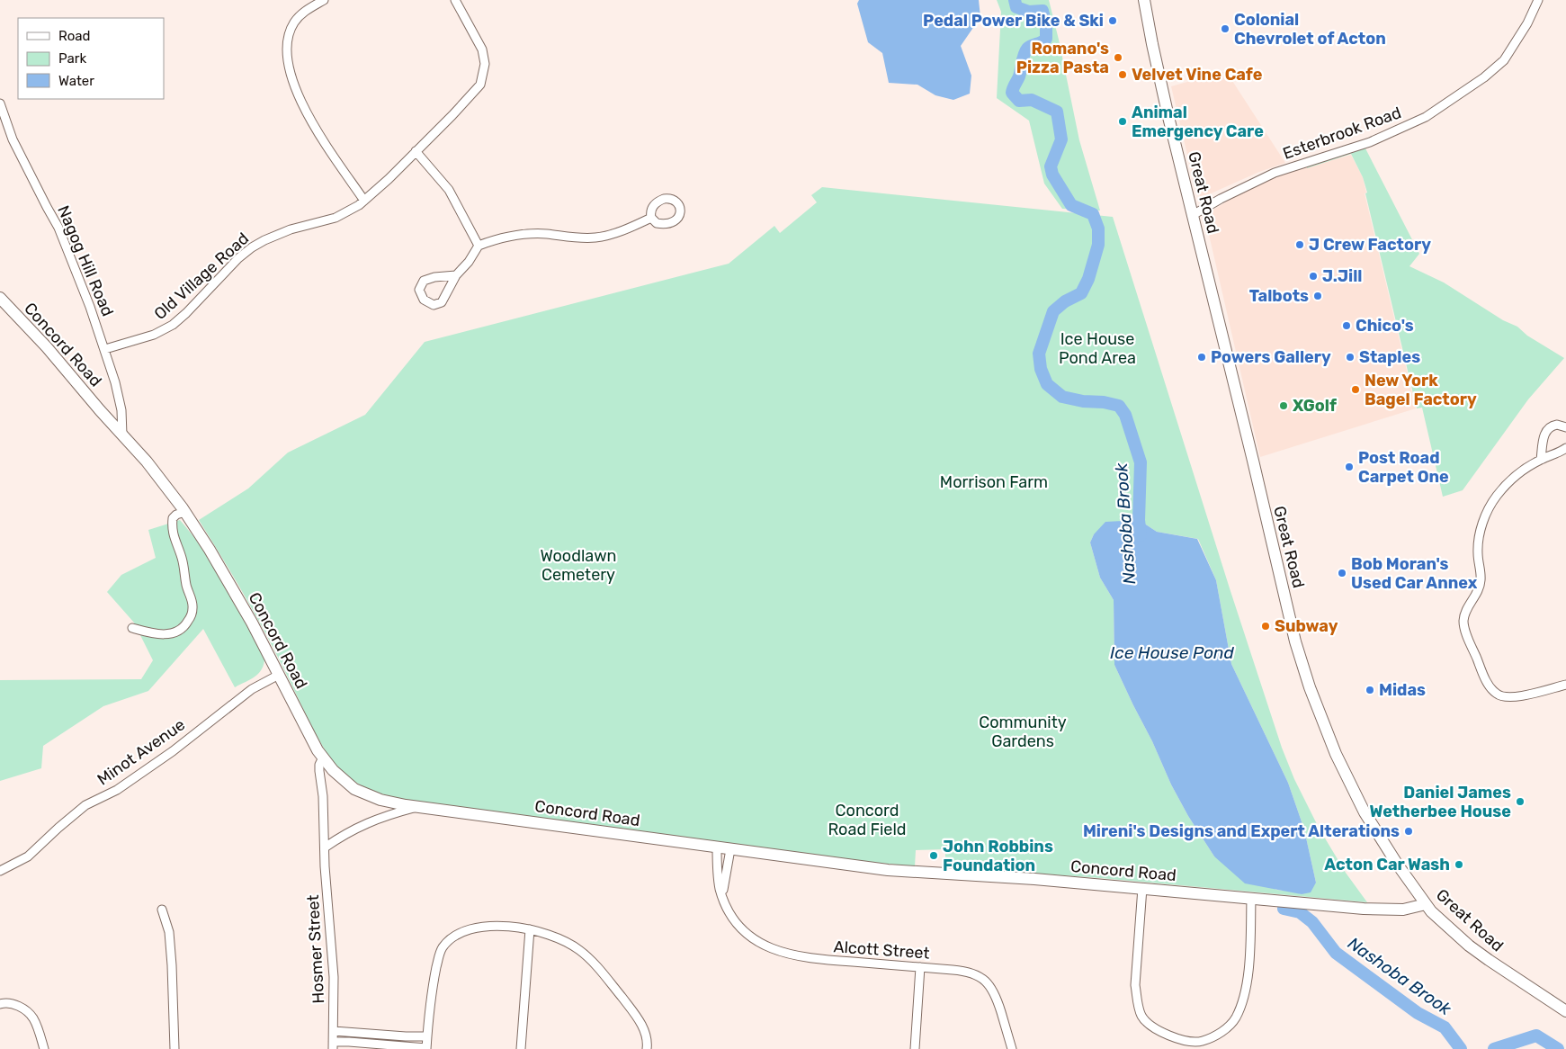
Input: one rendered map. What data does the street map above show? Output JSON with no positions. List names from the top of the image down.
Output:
{
  "streets": {
    "street": [
      "Esterbrook Road",
      "Great Road",
      "Nagog Hill Road",
      "Old Village Road",
      "Concord Road",
      "Minot Avenue",
      "Hosmer Street",
      "Alcott Street"
    ]
  },
  "crossings": [
    ["Esterbrook Road", "Great Road"],
    ["Great Road", "Concord Road"],
    ["Nagog Hill Road", "Old Village Road"],
    ["Nagog Hill Road", "Concord Road"],
    ["Concord Road", "Minot Avenue"],
    ["Concord Road", "Hosmer Street"],
    ["Concord Road", "Alcott Street"]
  ],
  "water": ["Nashoba Brook", "Ice House Pond"],
  "parks": [
    "Ice House Pond Area",
    "Morrison Farm",
    "Woodlawn Cemetery",
    "Community Gardens",
    "Concord Road Field"
  ],
  "places": [
    "Pedal Power Bike & Ski",
    "Colonial Chevrolet of Acton",
    "Romano's Pizza Pasta",
    "Velvet Vine Cafe",
    "Animal Emergency Care",
    "J Crew Factory",
    "J.Jill",
    "Talbots",
    "Chico's",
    "Powers Gallery",
    "Staples",
    "New York Bagel Factory",
    "XGolf",
    "Post Road Carpet One",
    "Bob Moran's Used Car Annex",
    "Subway",
    "Midas",
    "Daniel James Wetherbee House",
    "Mireni's Designs and Expert Alterations",
    "John Robbins Foundation",
    "Acton Car Wash"
  ],
  "legend": ["Road", "Park", "Water"]
}
